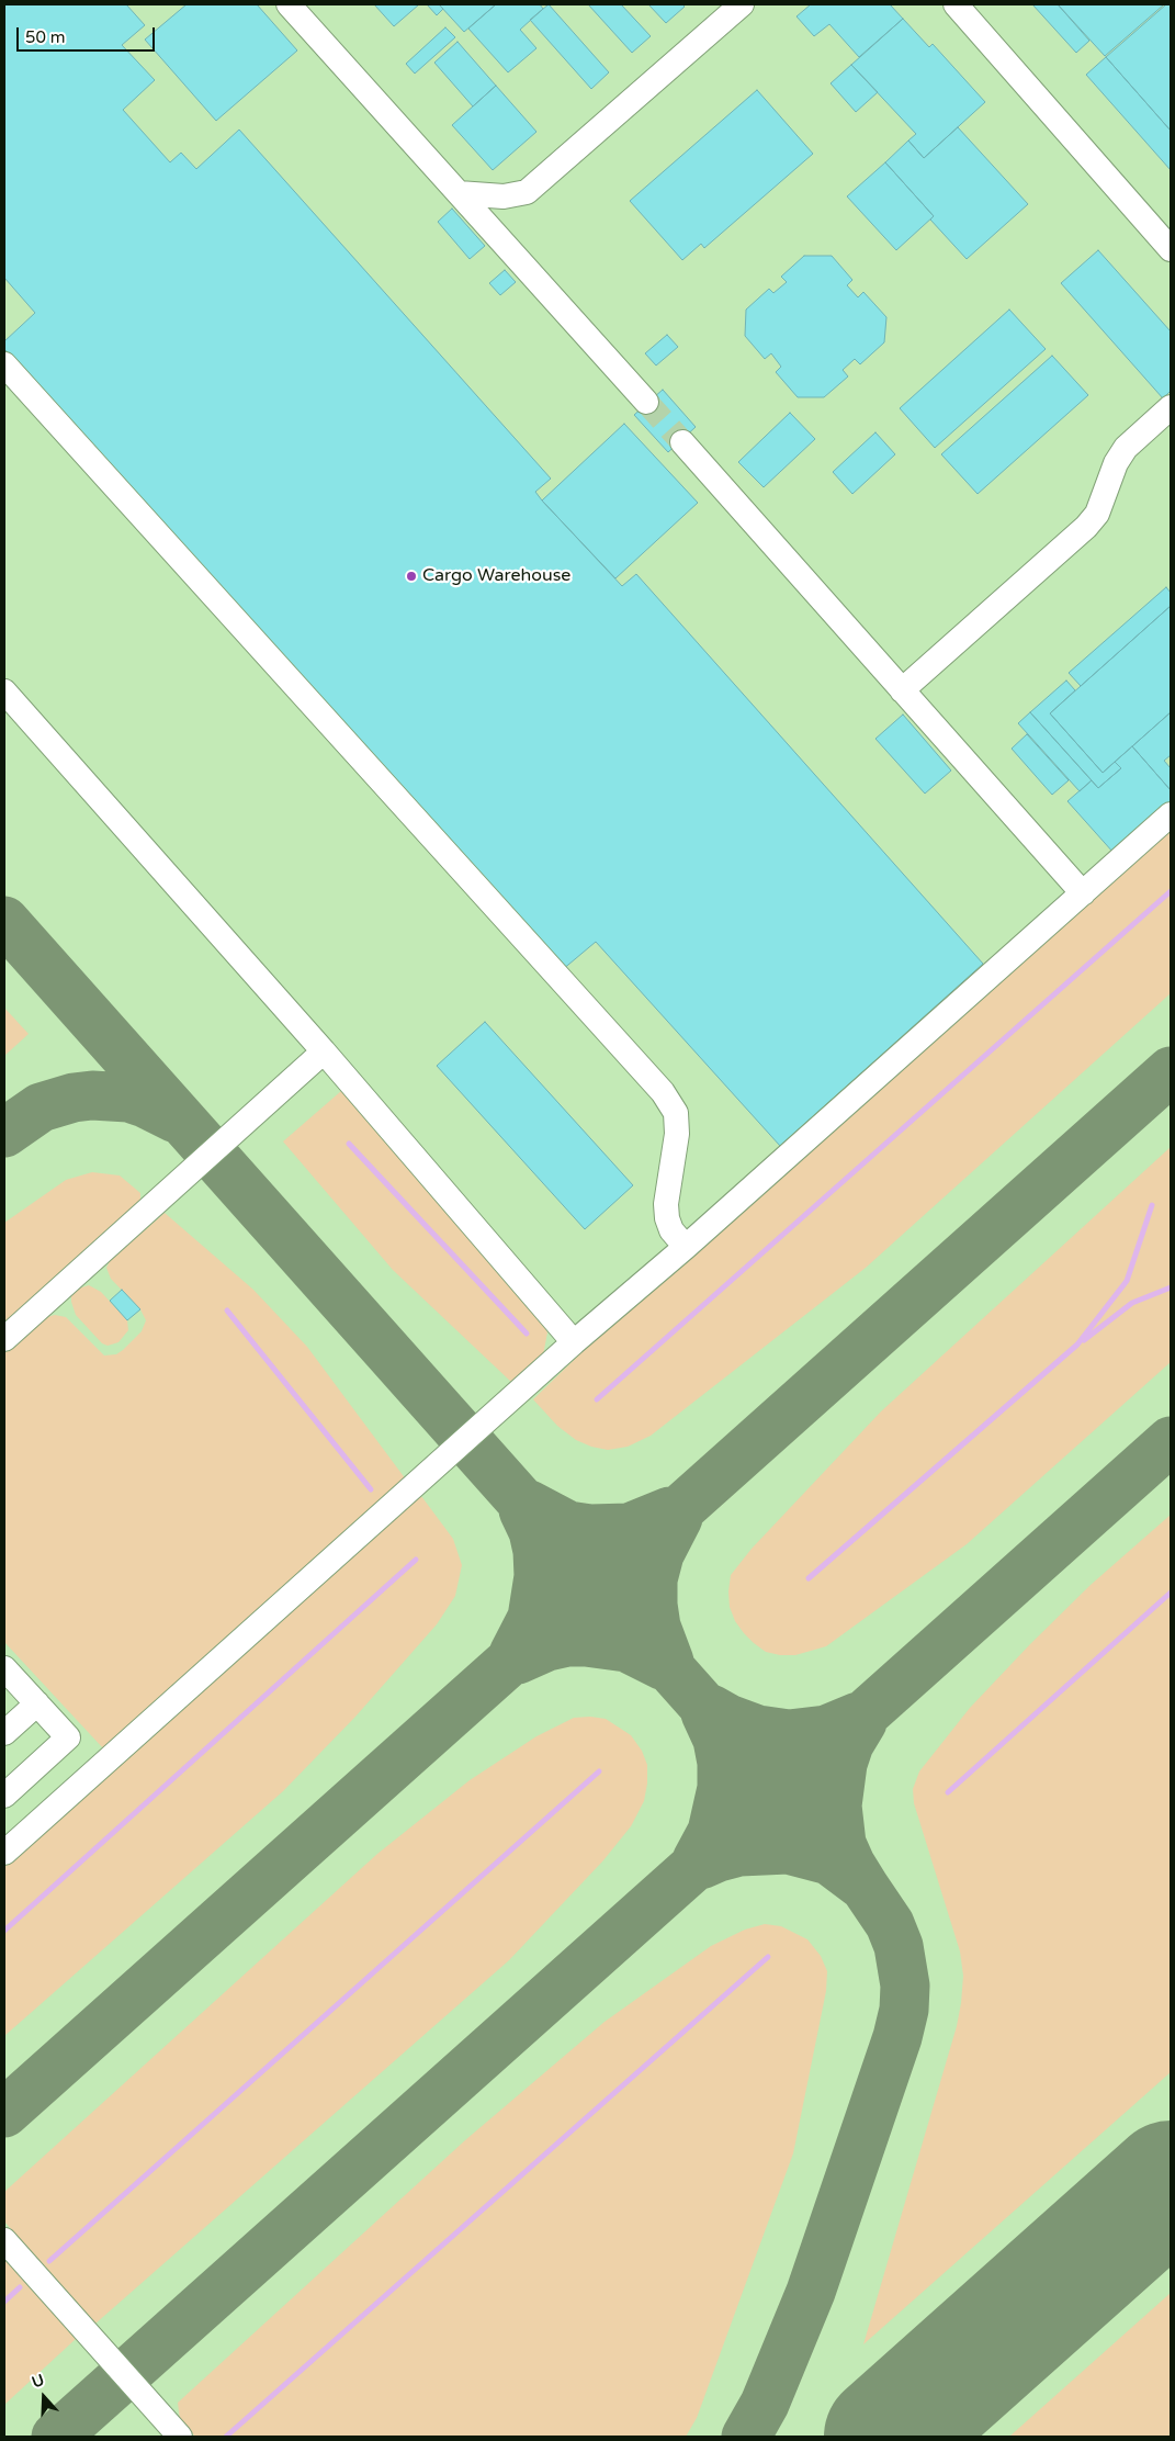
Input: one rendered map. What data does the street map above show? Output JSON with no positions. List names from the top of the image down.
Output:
{
  "places": ["Cargo Warehouse"],
  "scale_bar": "50 m",
  "north": "top"
}
